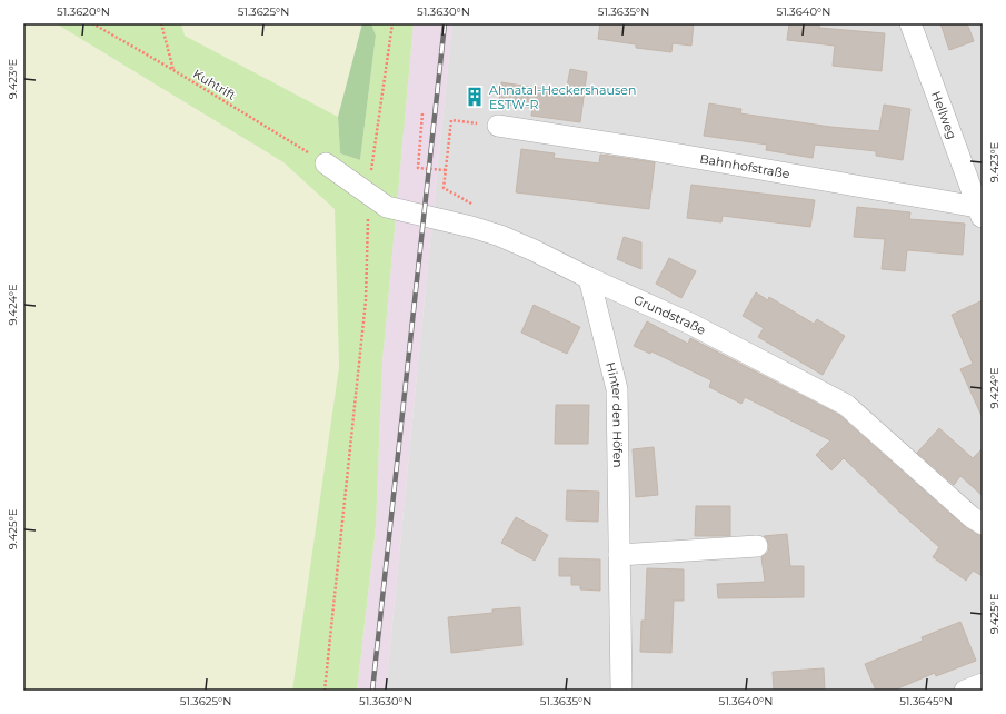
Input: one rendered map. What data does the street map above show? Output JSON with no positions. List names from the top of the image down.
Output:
{
  "streets": {
    "street": [
      "Hellweg",
      "Bahnhofstraße",
      "Grundstraße",
      "Hinter den Höfen"
    ],
    "path": ["Kuhtrift"]
  },
  "crossings": [
    ["Kuhtrift", "Grundstraße"],
    ["Hellweg", "Bahnhofstraße"],
    ["Grundstraße", "Hinter den Höfen"]
  ],
  "places": {
    "building": ["Ahnatal-Heckershausen ESTW-R"]
  },
  "coordinates": [
    "51.3620°N",
    "51.3625°N",
    "51.3630°N",
    "51.3635°N",
    "51.3640°N",
    "9.423°E",
    "9.424°E",
    "9.425°E",
    "51.3645°N"
  ]
}
